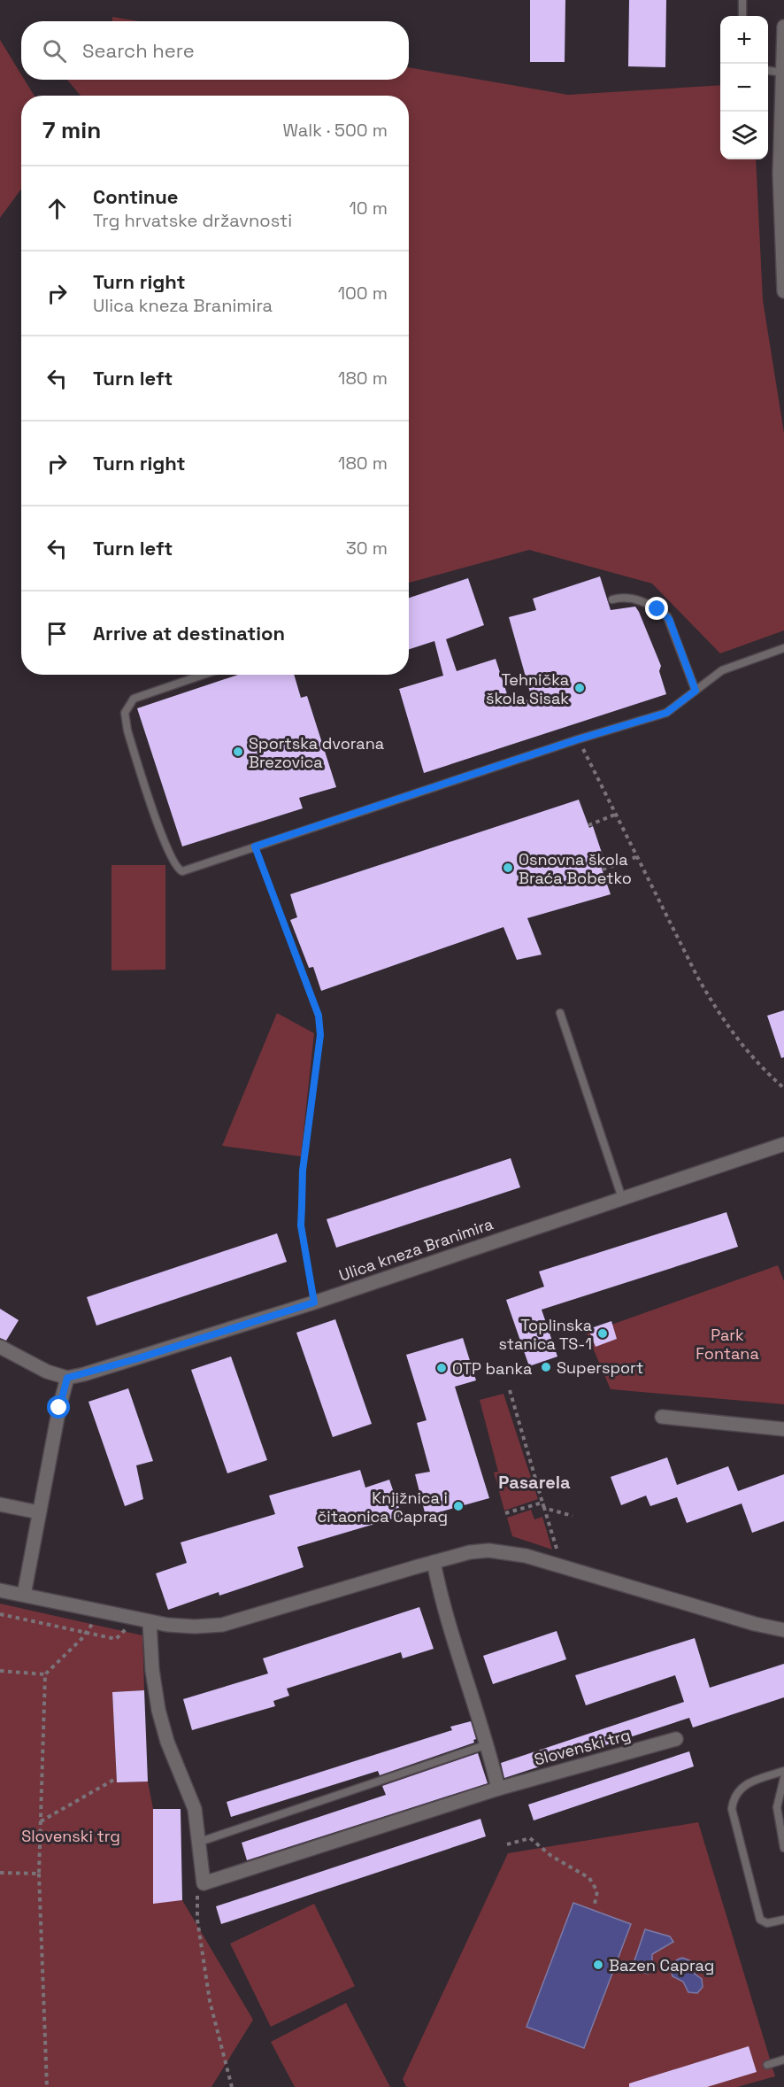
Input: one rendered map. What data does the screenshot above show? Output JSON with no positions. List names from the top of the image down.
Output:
{
  "streets": {
    "street": ["Ulica kneza Branimira", "Slovenski trg"]
  },
  "districts": ["Pasarela"],
  "parks": ["Park Fontana", "Slovenski trg"],
  "places": [
    "Tehnička škola Sisak",
    "Sportska dvorana Brezovica",
    "Osnovna škola Braća Bobetko",
    "Toplinska stanica TS-1",
    "Supersport",
    "OTP banka",
    "Knjižnica i čitaonica Caprag",
    "Bazen Caprag"
  ],
  "page": {
    "map_buttons": ["+", "−"],
    "search": "Search here",
    "heading": ["7 min", "Walk · 500 m"],
    "list": [
      ["Continue", "Trg hrvatske državnosti", "10 m"],
      ["Turn right", "Ulica kneza Branimira", "100 m"],
      ["Turn left", "180 m"],
      ["Turn right", "180 m"],
      ["Turn left", "30 m"],
      "Arrive at destination"
    ]
  }
}
